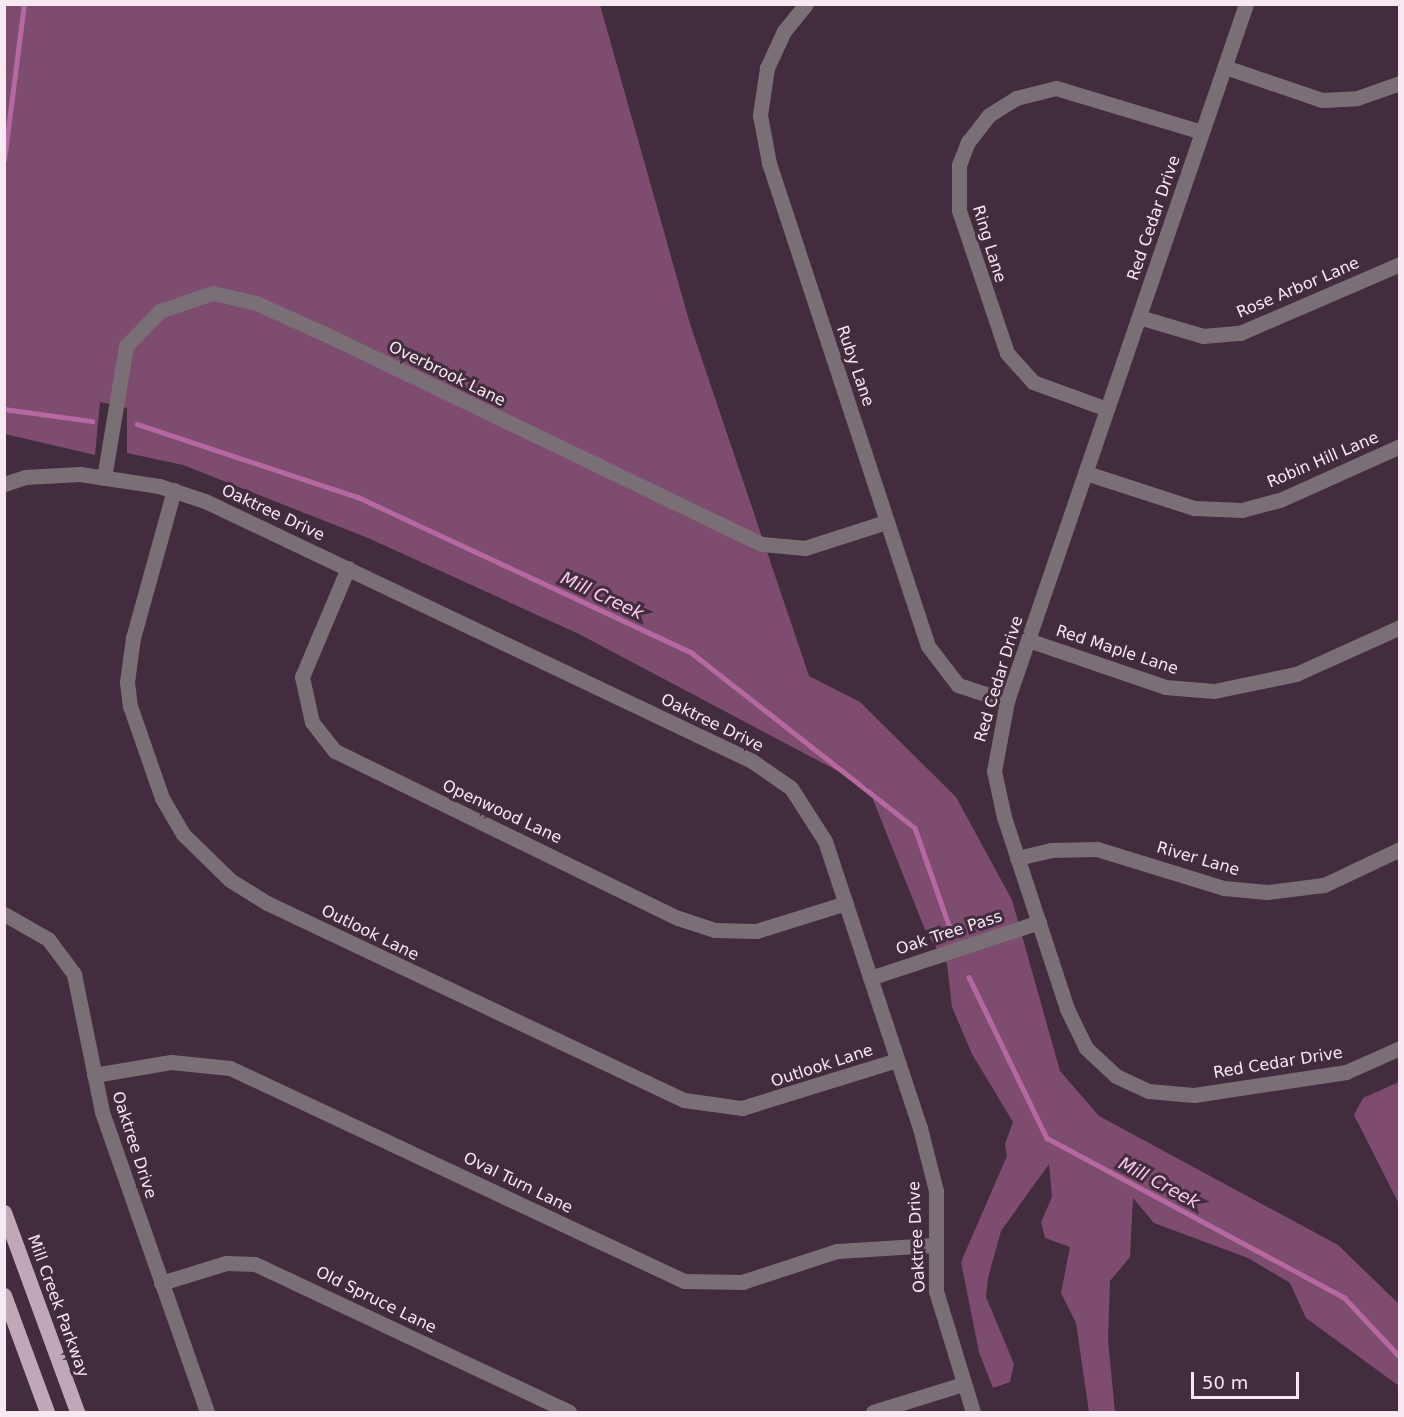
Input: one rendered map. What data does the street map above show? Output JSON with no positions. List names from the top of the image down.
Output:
{
  "streets": {
    "main road": ["Mill Creek Parkway"],
    "street": [
      "Red Cedar Drive",
      "Ring Lane",
      "Rose Arbor Lane",
      "Ruby Lane",
      "Overbrook Lane",
      "Robin Hill Lane",
      "Oaktree Drive",
      "Red Maple Lane",
      "Openwood Lane",
      "River Lane",
      "Outlook Lane",
      "Oak Tree Pass",
      "Oval Turn Lane",
      "Old Spruce Lane"
    ]
  },
  "crossings": [
    ["Red Cedar Drive", "Ring Lane"],
    ["Red Cedar Drive", "Rose Arbor Lane"],
    ["Red Cedar Drive", "Ruby Lane"],
    ["Red Cedar Drive", "Robin Hill Lane"],
    ["Red Cedar Drive", "Red Maple Lane"],
    ["Red Cedar Drive", "River Lane"],
    ["Red Cedar Drive", "Oak Tree Pass"],
    ["Ruby Lane", "Overbrook Lane"],
    ["Overbrook Lane", "Oaktree Drive"],
    ["Oaktree Drive", "Openwood Lane"],
    ["Oaktree Drive", "Outlook Lane"],
    ["Oaktree Drive", "Oak Tree Pass"],
    ["Oaktree Drive", "Oval Turn Lane"],
    ["Oaktree Drive", "Old Spruce Lane"]
  ],
  "water": ["Mill Creek"],
  "scale_bar": "50 m"
}
